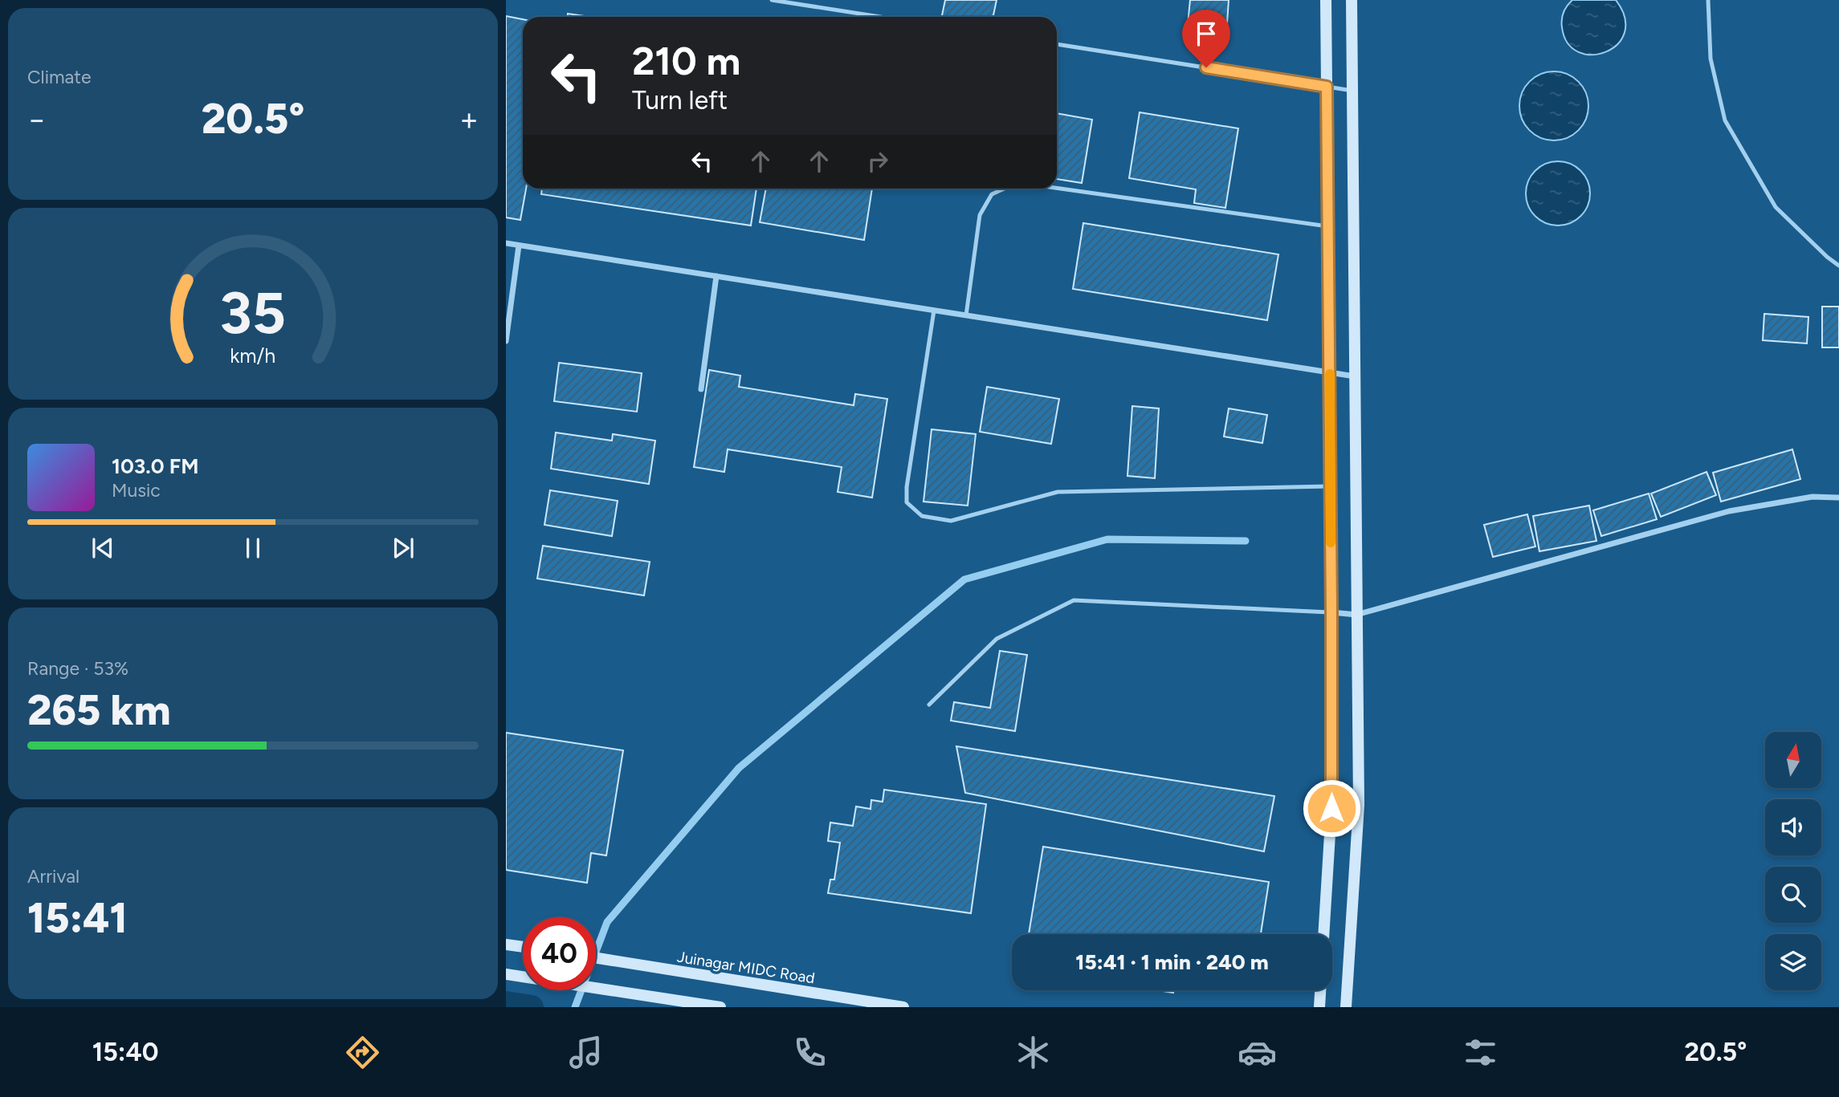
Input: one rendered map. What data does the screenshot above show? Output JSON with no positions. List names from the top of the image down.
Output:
{
  "streets": {
    "street": ["Juinagar MIDC Road"]
  },
  "north": "top",
  "page": {
    "tile": [
      "Climate",
      ["Range · 53%", "265 km"],
      ["Arrival", "15:41"]
    ],
    "turn": ["210 m", "Turn left"],
    "heat": ["−", "20.5°", "+"],
    "song": ["103.0 FM", "Music"],
    "limit": "40",
    "trip": "15:41 · 1 min · 240 m",
    "tabs": ["15:40", "20.5°"],
    "gauge": ["35", "km/h"]
  }
}
